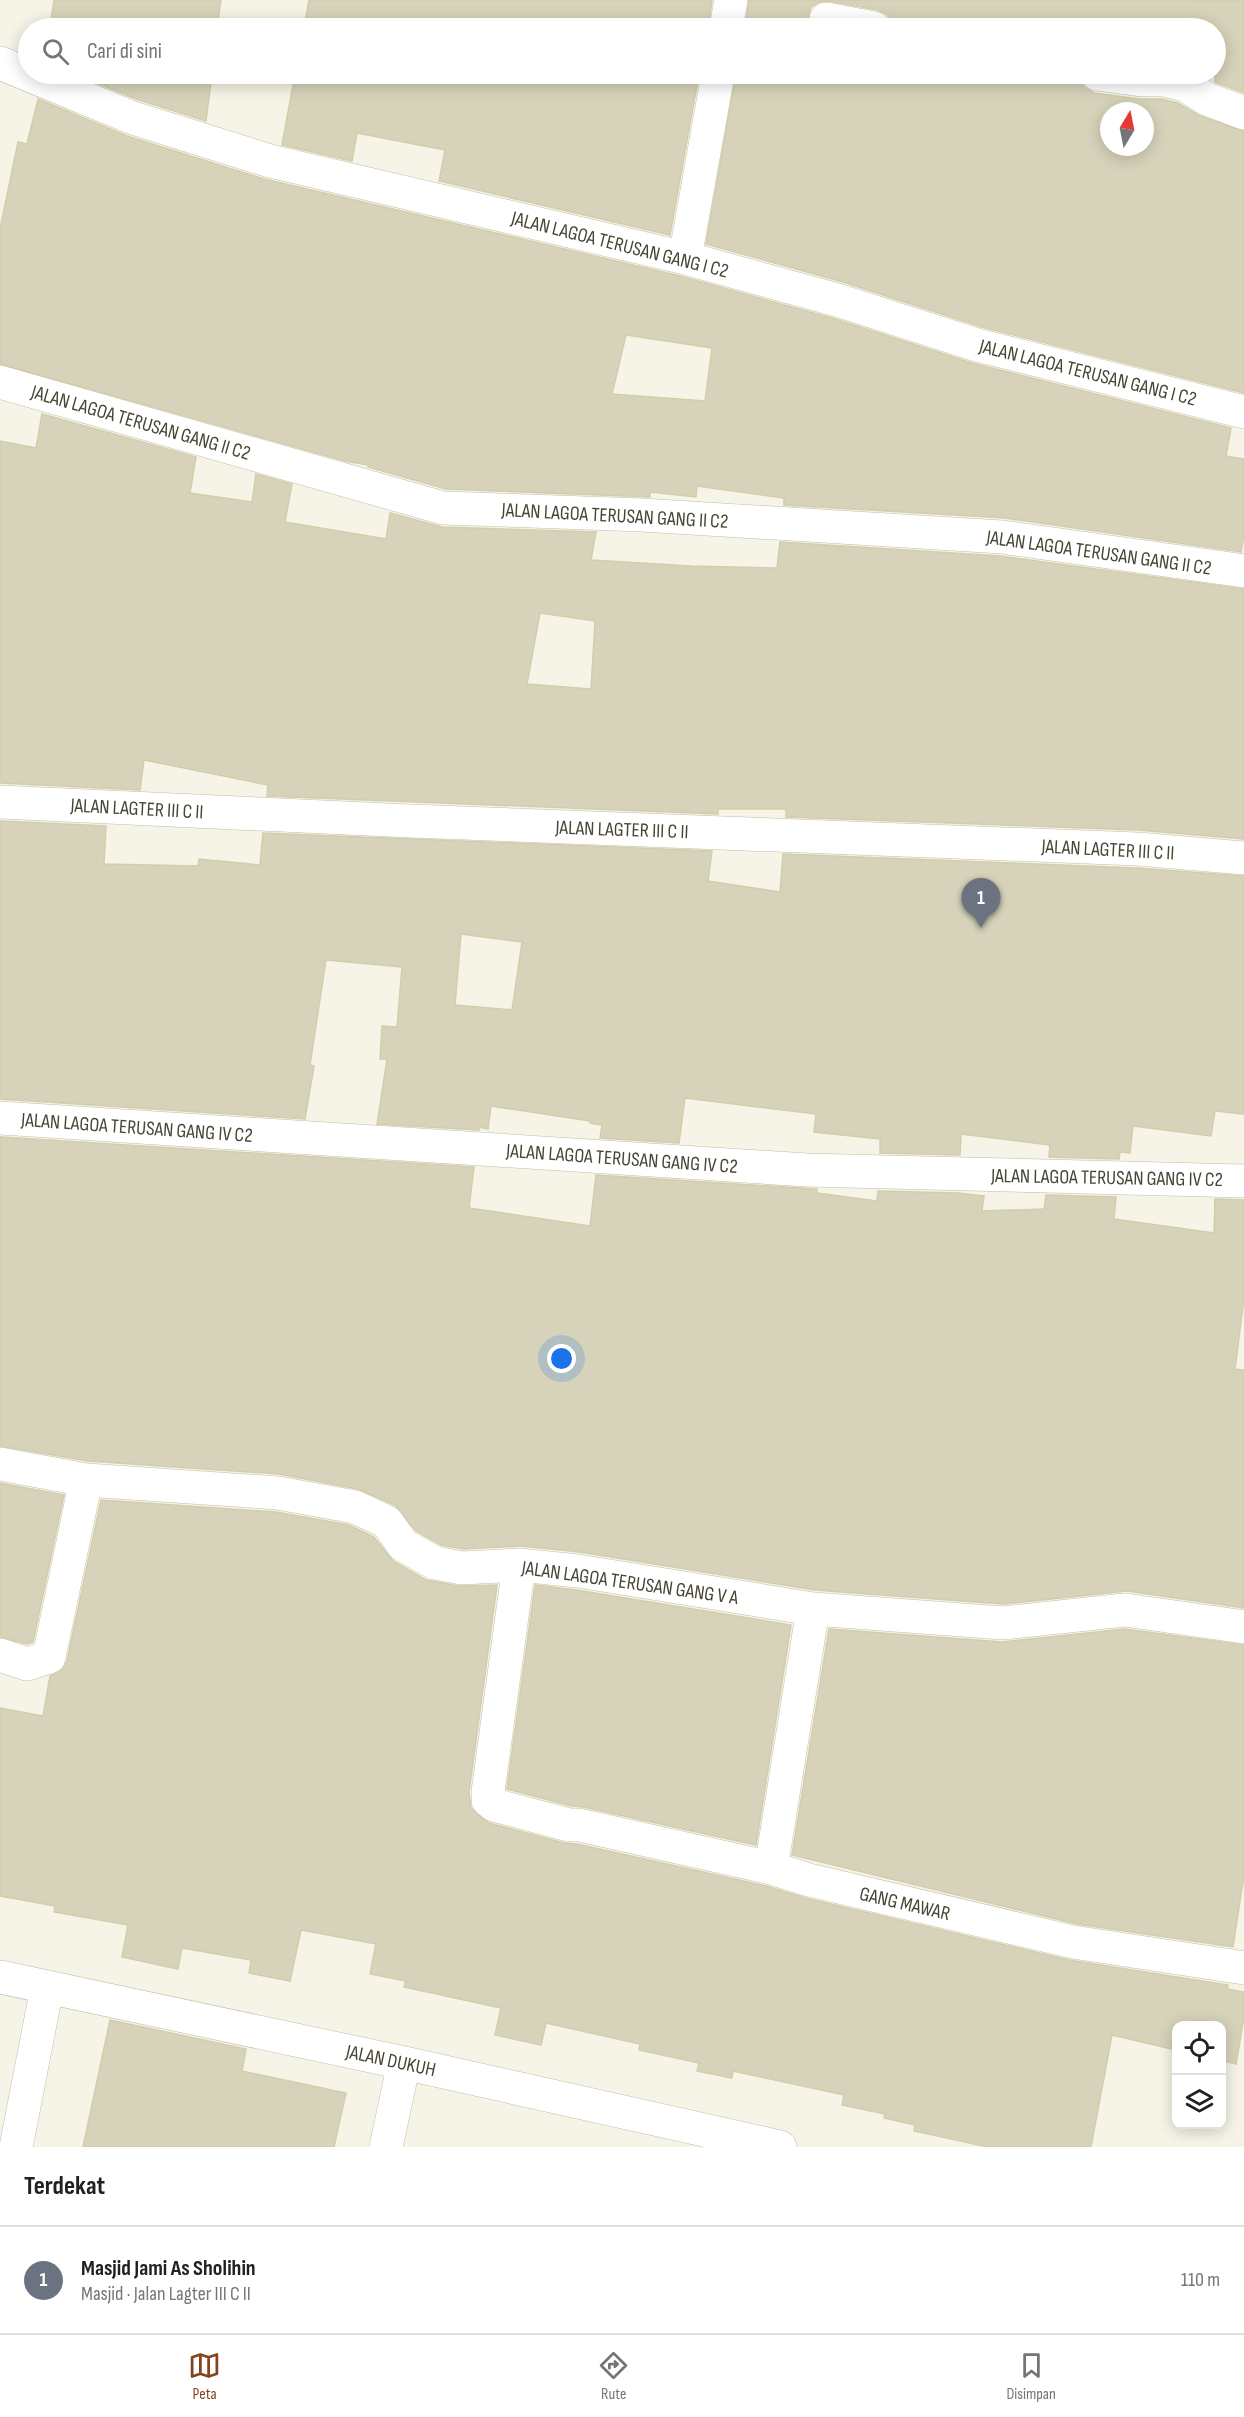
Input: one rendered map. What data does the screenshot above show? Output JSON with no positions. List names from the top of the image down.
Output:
{
  "streets": {
    "street": [
      "JALAN LAGOA TERUSAN GANG I C2",
      "JALAN LAGOA TERUSAN GANG II C2",
      "JALAN LAGTER III C II",
      "JALAN LAGOA TERUSAN GANG IV C2",
      "JALAN LAGOA TERUSAN GANG V A",
      "GANG MAWAR",
      "JALAN DUKUH"
    ]
  },
  "crossings": [
    ["JALAN LAGOA TERUSAN GANG V A", "GANG MAWAR"]
  ],
  "north": "top",
  "page": {
    "search": "Cari di sini",
    "pins": "1",
    "heading": "Terdekat",
    "list": [
      {
        "mark": "1",
        "name": "Masjid Jami As Sholihin",
        "note": "Masjid · Jalan Lagter III C II",
        "value": "110 m"
      }
    ],
    "nav": ["Peta", "Rute", "Disimpan"]
  }
}
